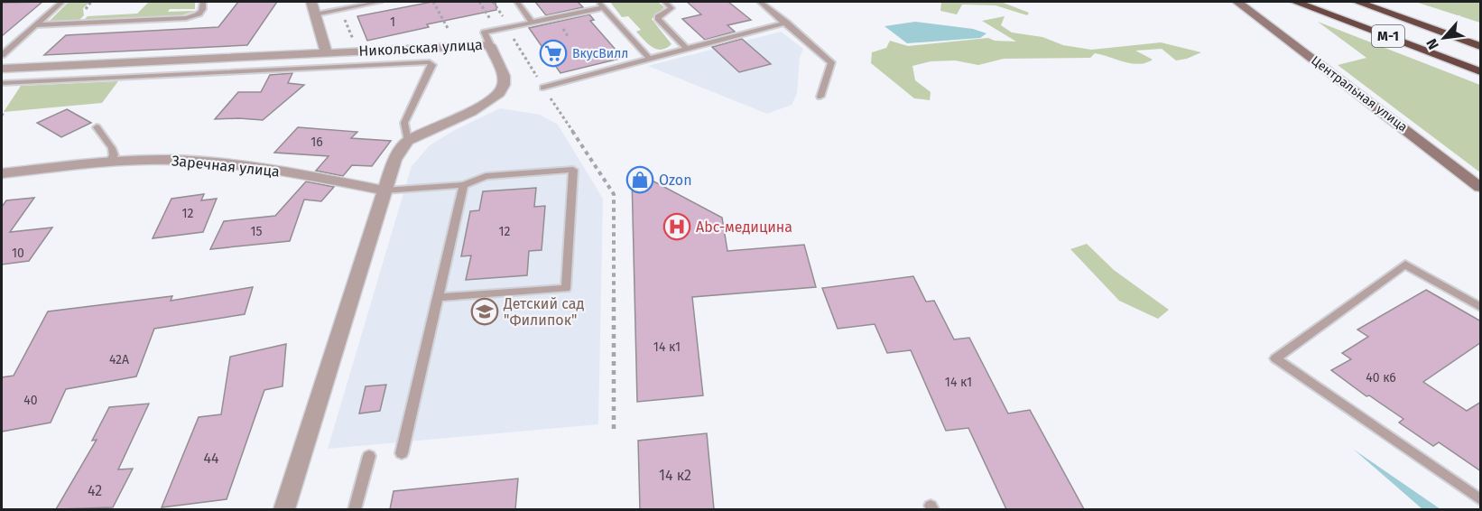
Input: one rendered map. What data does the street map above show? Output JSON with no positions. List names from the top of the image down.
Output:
{
  "streets": {
    "highway": ["М-1"],
    "street": ["Никольская улица", "Центральная улица", "Заречная улица"]
  },
  "places": {
    "supermarket": ["ВкусВилл"],
    "shop": ["Ozon"],
    "hospital": ["Abc-медицина"],
    "school or university": ["Детский сад \"Филипок\""]
  },
  "house_numbers": [
    "1",
    "16",
    "12",
    "15",
    "12",
    "10",
    "14 к1",
    "42А",
    "40 к6",
    "14 к1",
    "40",
    "44",
    "14 к2",
    "42"
  ],
  "north": "bottom left"
}
